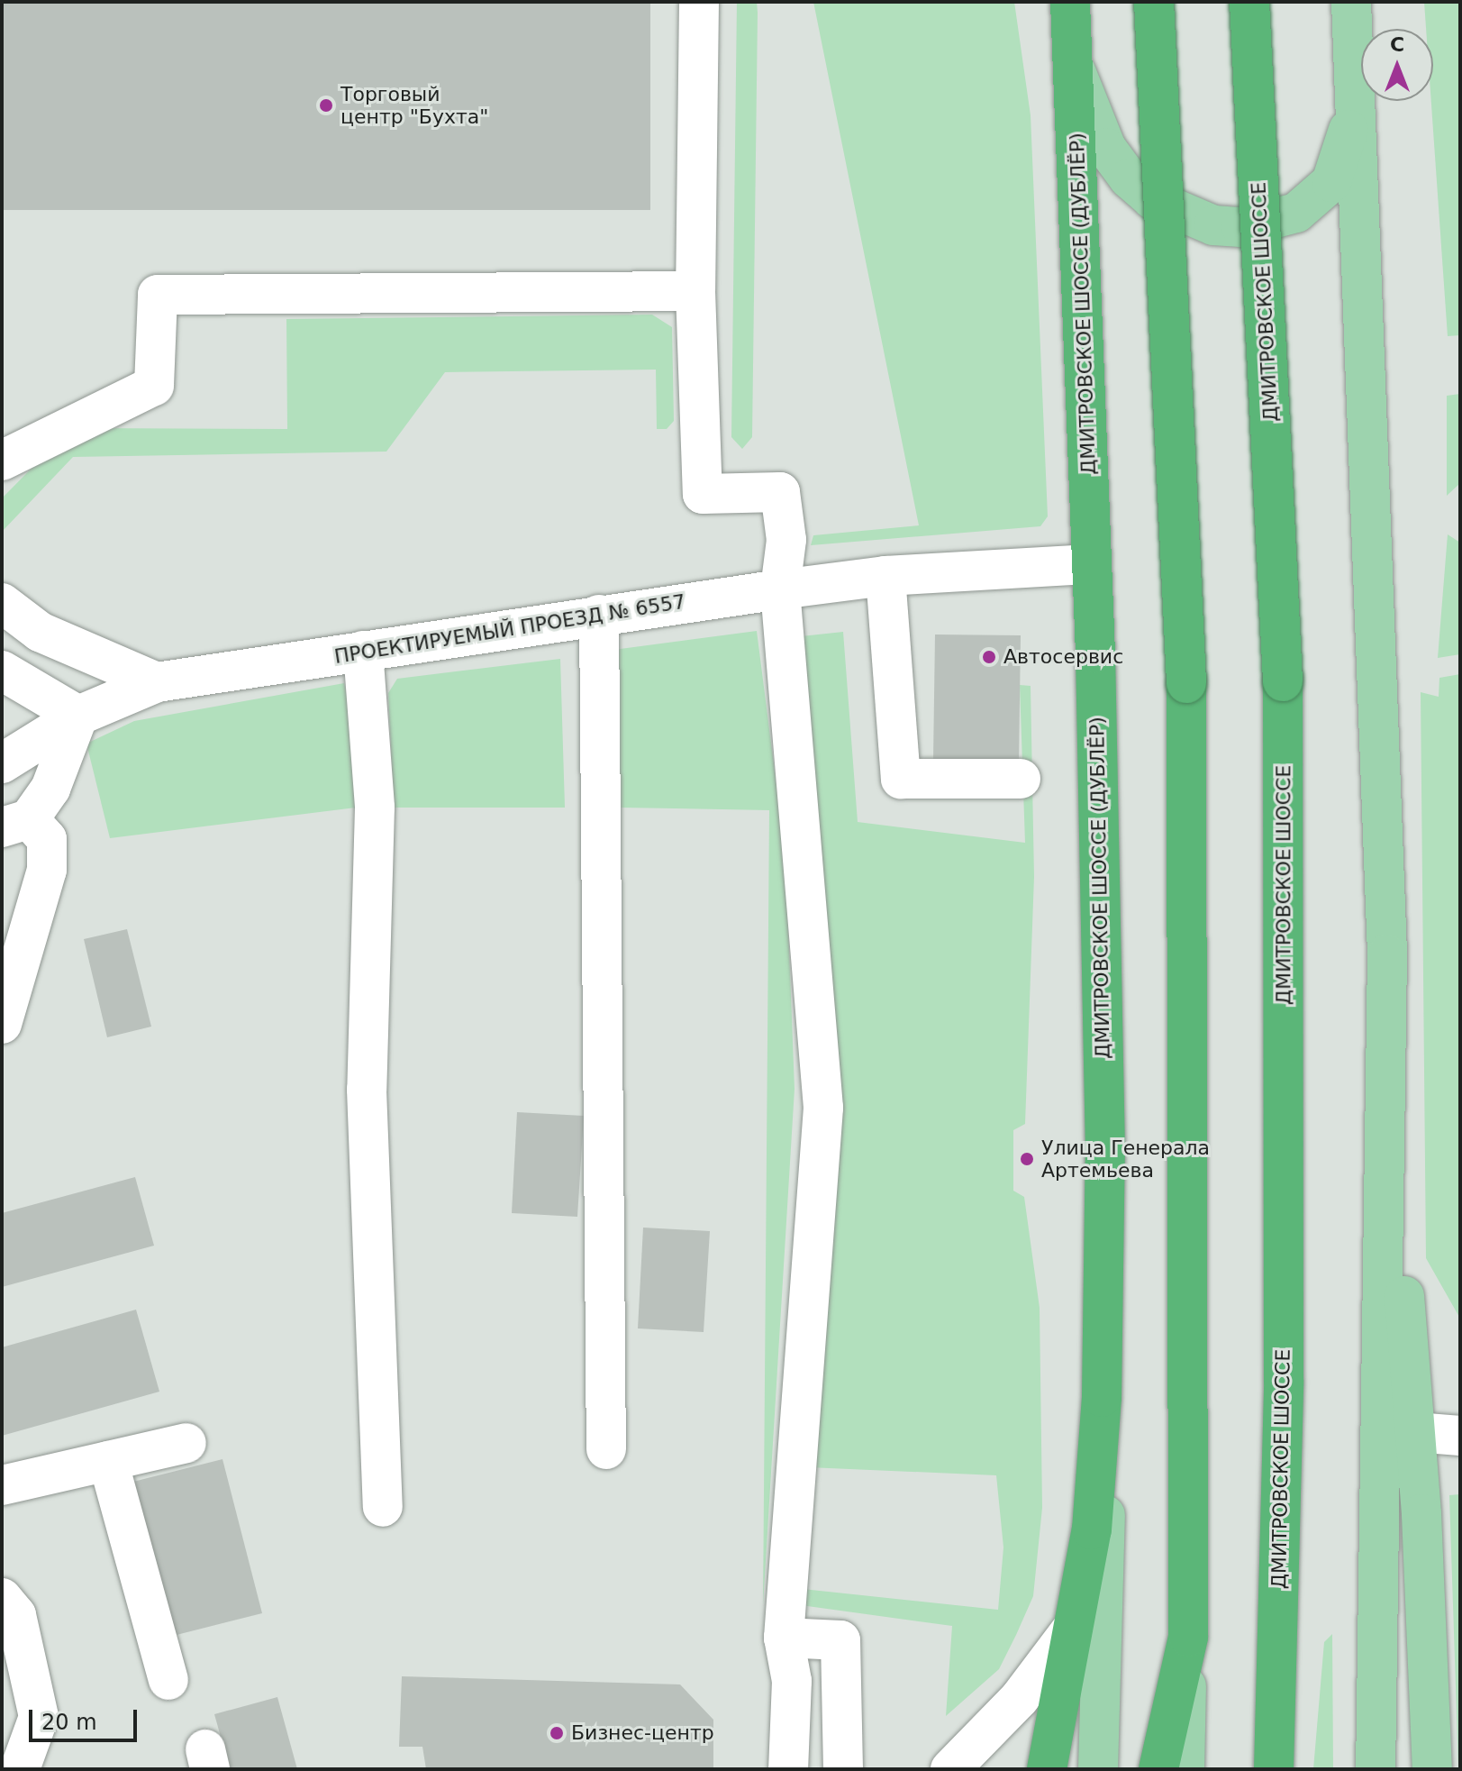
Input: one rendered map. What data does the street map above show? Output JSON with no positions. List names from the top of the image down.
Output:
{
  "streets": {
    "highway": ["ДМИТРОВСКОЕ ШОССЕ", "ДМИТРОВСКОЕ ШОССЕ (ДУБЛЁР)"],
    "street": ["ПРОЕКТИРУЕМЫЙ ПРОЕЗД № 6557"]
  },
  "crossings": [
    ["ДМИТРОВСКОЕ ШОССЕ (ДУБЛЁР)", "ПРОЕКТИРУЕМЫЙ ПРОЕЗД № 6557"]
  ],
  "places": [
    "Торговый центр \"Бухта\"",
    "Автосервис",
    "Улица Генерала Артемьева",
    "Бизнес-центр"
  ],
  "scale_bar": "20 m",
  "north": "top"
}
